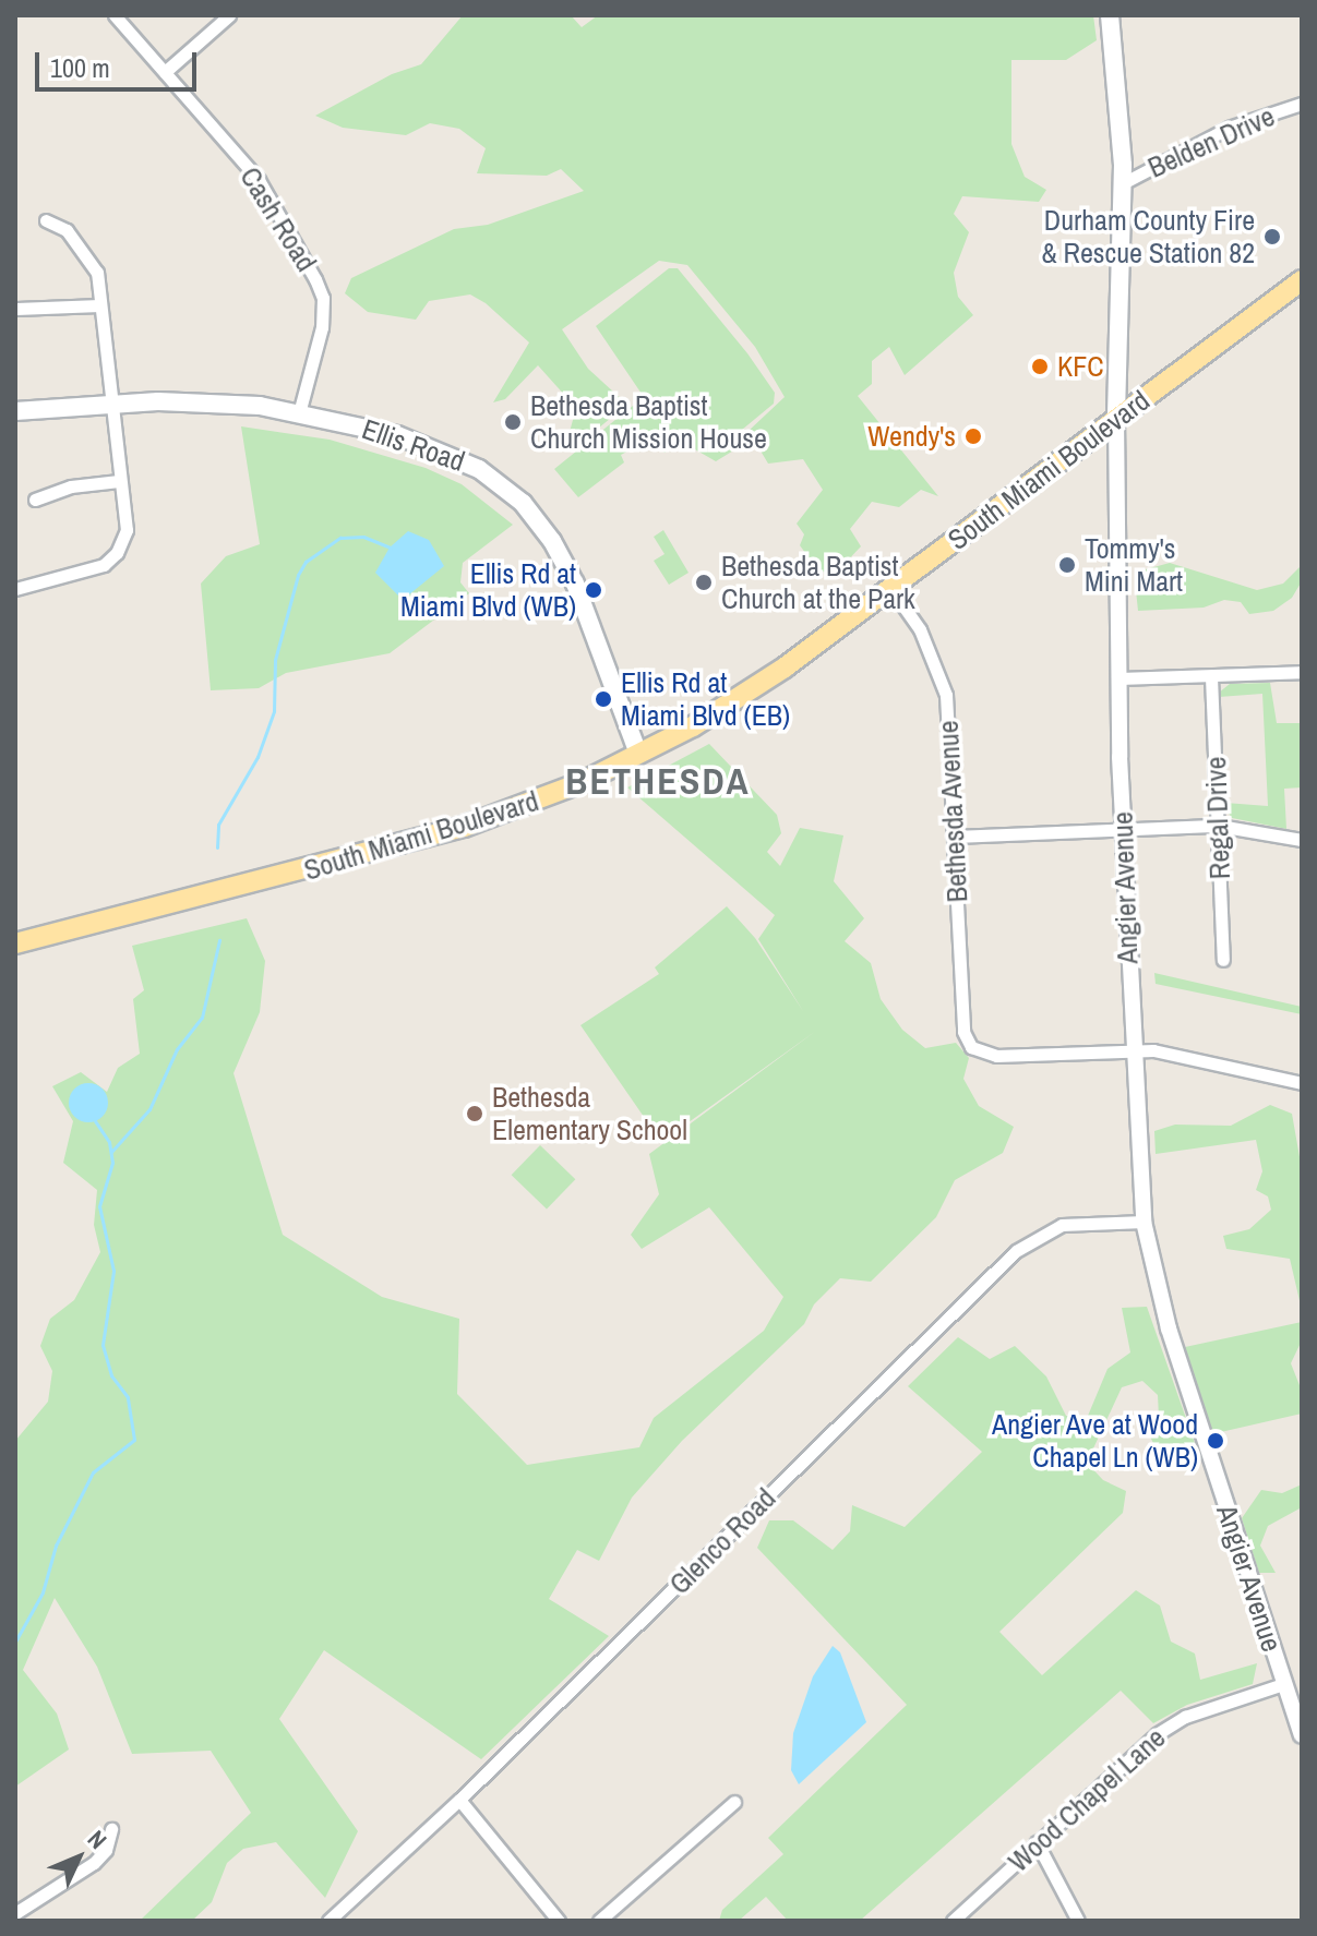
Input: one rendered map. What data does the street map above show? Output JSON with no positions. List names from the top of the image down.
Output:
{
  "streets": {
    "main road": ["Ellis Road", "South Miami Boulevard", "Angier Avenue"],
    "street": [
      "Belden Drive",
      "Cash Road",
      "Bethesda Avenue",
      "Regal Drive",
      "Glenco Road",
      "Wood Chapel Lane"
    ]
  },
  "crossings": [
    ["Belden Drive", "Angier Avenue"],
    ["Cash Road", "Ellis Road"],
    ["Ellis Road", "South Miami Boulevard"],
    ["South Miami Boulevard", "Bethesda Avenue"],
    ["South Miami Boulevard", "Angier Avenue"],
    ["Bethesda Avenue", "Angier Avenue"],
    ["Angier Avenue", "Glenco Road"],
    ["Angier Avenue", "Wood Chapel Lane"]
  ],
  "districts": ["BETHESDA"],
  "places": [
    "Durham County Fire & Rescue Station 82",
    "KFC",
    "Bethesda Baptist Church Mission House",
    "Wendy's",
    "Tommy's Mini Mart",
    "Bethesda Baptist Church at the Park",
    "Ellis Rd at Miami Blvd (WB)",
    "Ellis Rd at Miami Blvd (EB)",
    "Bethesda Elementary School",
    "Angier Ave at Wood Chapel Ln (WB)"
  ],
  "scale_bar": "100 m",
  "north": "top right"
}
